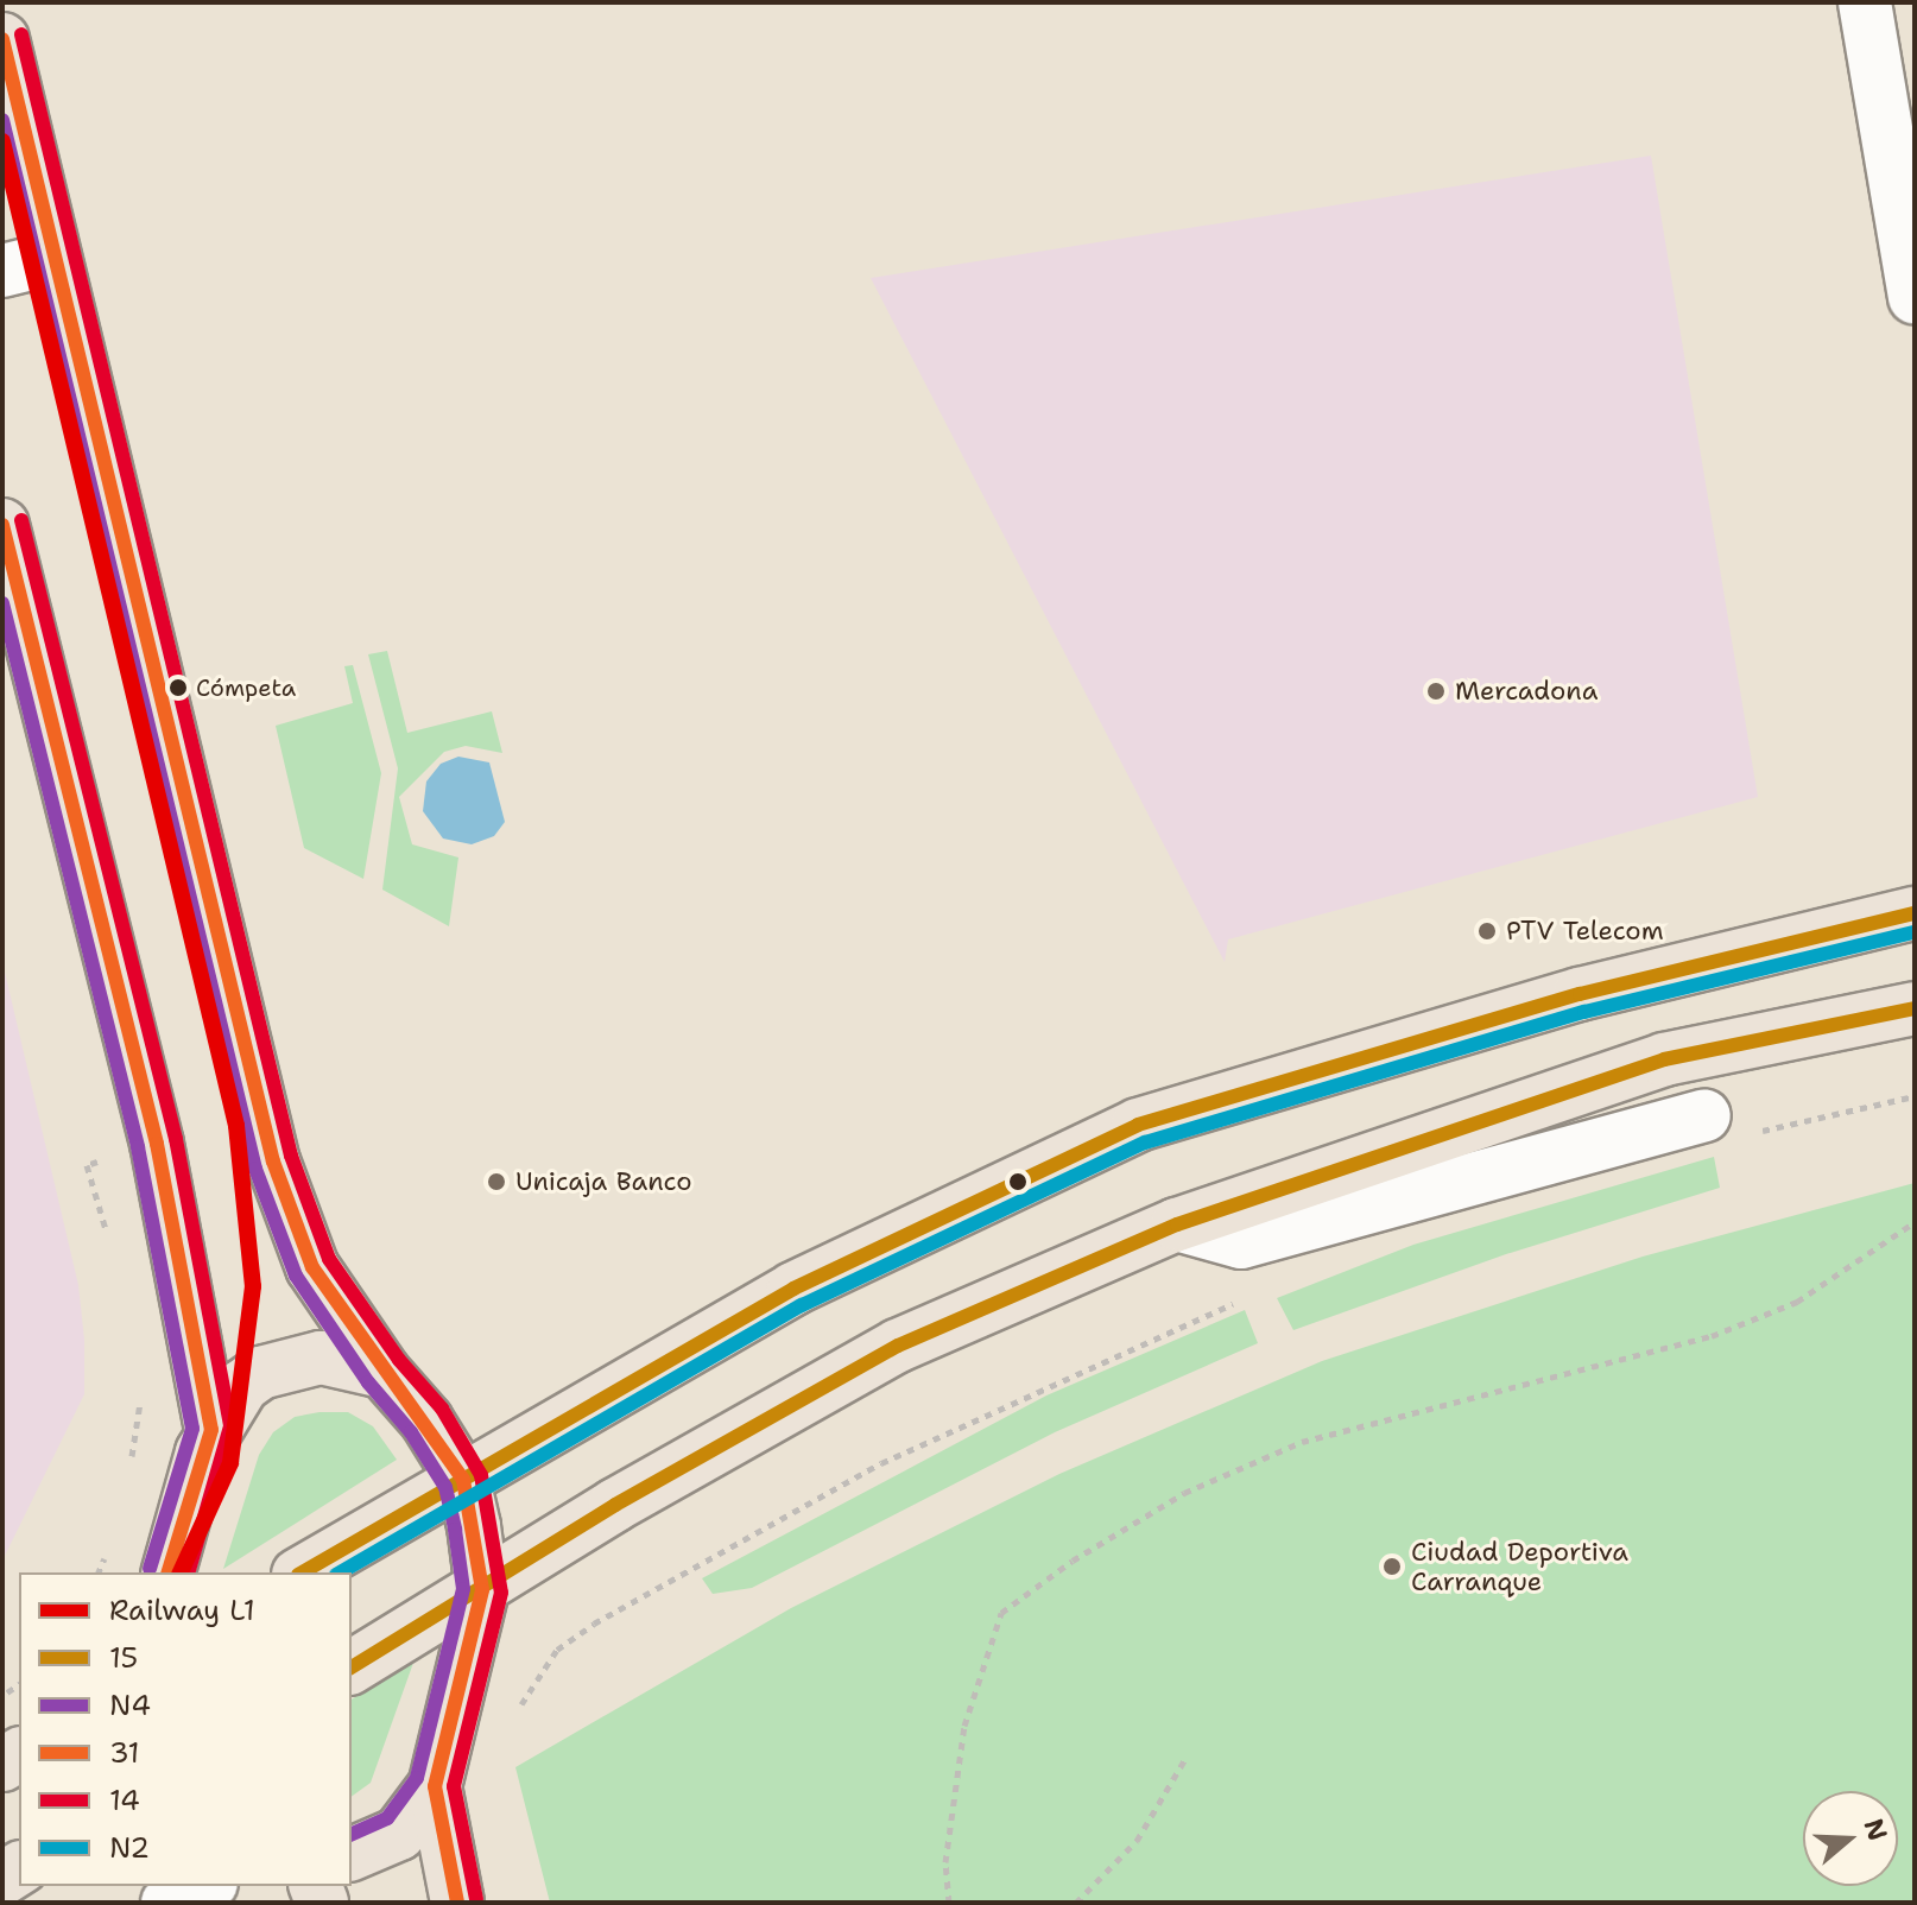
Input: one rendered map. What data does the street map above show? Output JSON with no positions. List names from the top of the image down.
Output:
{
  "places": [
    "Cómpeta",
    "Mercadona",
    "PTV Telecom",
    "Unicaja Banco",
    "Ciudad Deportiva Carranque"
  ],
  "lines": [
    "transit line 14",
    "transit line 31",
    "transit line N4",
    "rail line L1",
    "transit line 15",
    "transit line N2"
  ],
  "legend": [
    "Railway L1",
    "15",
    "N4",
    "31",
    "14",
    "N2"
  ],
  "north": "right"
}
